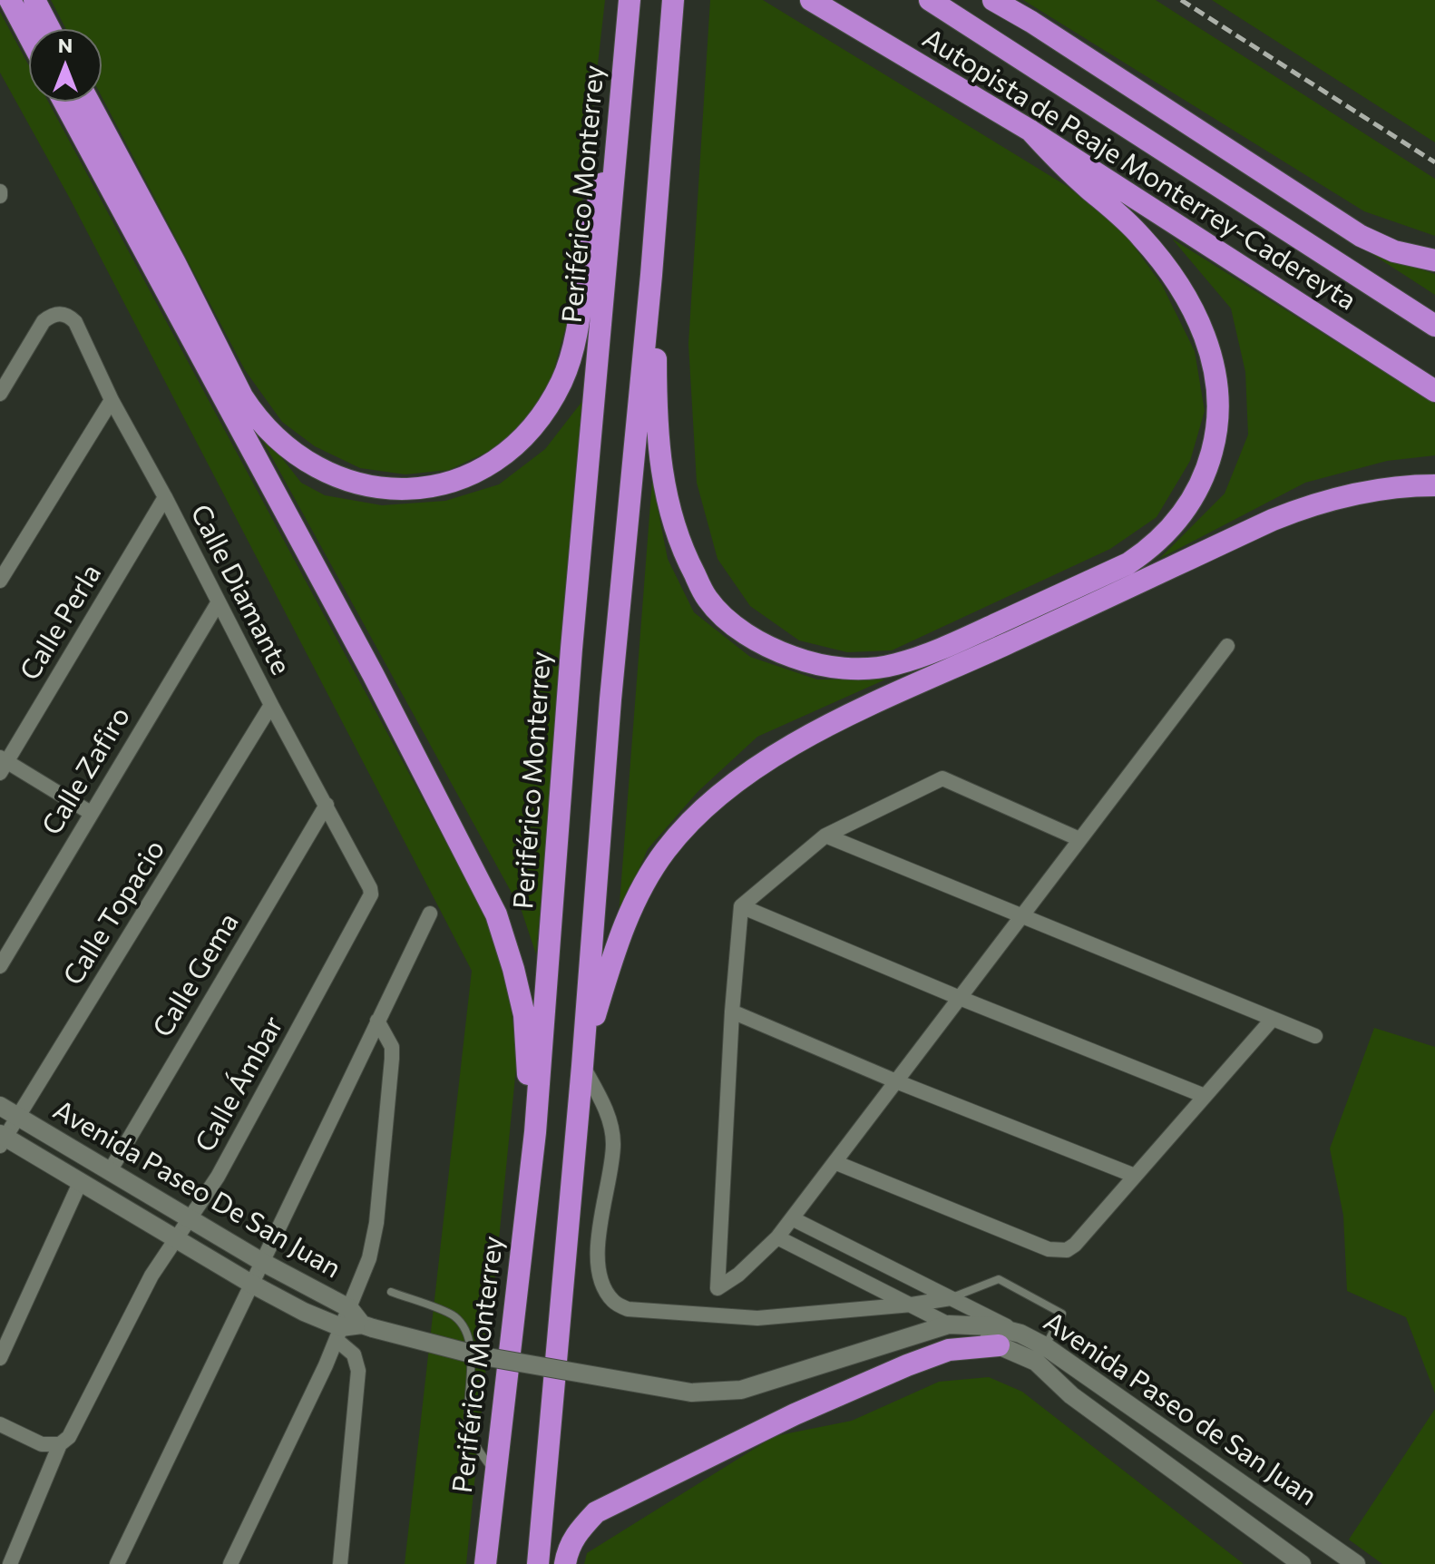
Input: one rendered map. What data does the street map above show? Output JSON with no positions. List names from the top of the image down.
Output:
{
  "streets": {
    "highway": ["Autopista de Peaje Monterrey-Cadereyta", "Periférico Monterrey"],
    "street": [
      "Calle Diamante",
      "Calle Perla",
      "Calle Zafiro",
      "Calle Topacio",
      "Calle Gema",
      "Calle Ámbar",
      "Avenida Paseo De San Juan",
      "Avenida Paseo de San Juan"
    ]
  },
  "crossings": [
    ["Calle Diamante", "Calle Perla"],
    ["Calle Diamante", "Calle Zafiro"],
    ["Calle Diamante", "Calle Topacio"],
    ["Calle Diamante", "Calle Gema"],
    ["Calle Diamante", "Calle Ámbar"],
    ["Calle Topacio", "Avenida Paseo De San Juan"],
    ["Calle Gema", "Avenida Paseo De San Juan"],
    ["Calle Ámbar", "Avenida Paseo De San Juan"],
    ["Avenida Paseo De San Juan", "Avenida Paseo de San Juan"]
  ],
  "north": "top"
}
